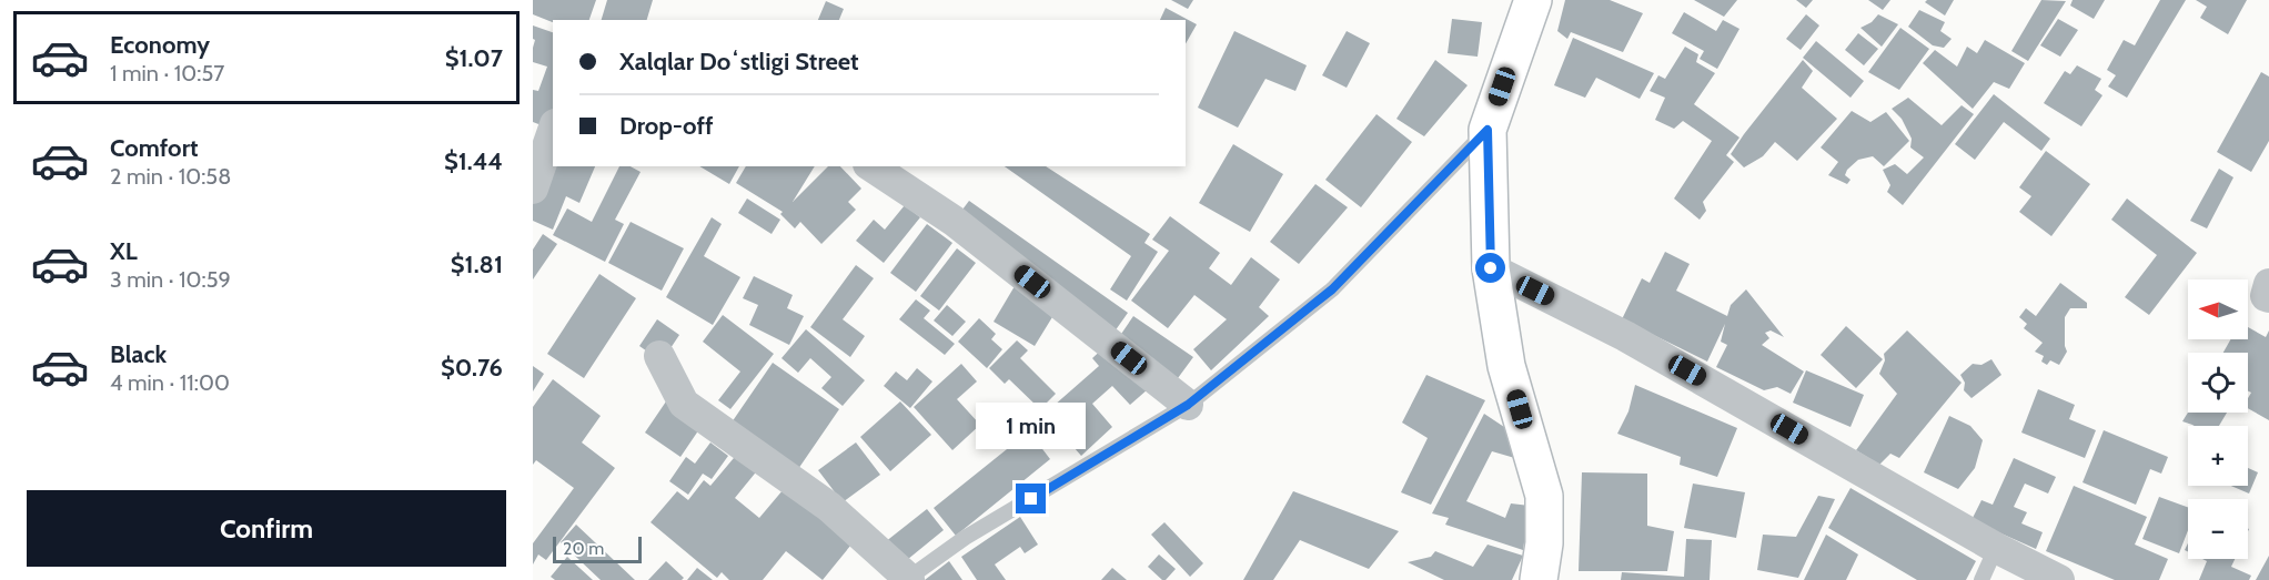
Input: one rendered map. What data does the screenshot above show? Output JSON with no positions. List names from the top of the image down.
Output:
{
  "scale_bar": "20 m",
  "north": "left",
  "page": {
    "list": [
      {
        "name": "Economy",
        "note": "1 min · 10:57",
        "value": "$1.07"
      },
      {
        "name": "Comfort",
        "note": "2 min · 10:58",
        "value": "$1.44"
      },
      {
        "name": "XL",
        "note": "3 min · 10:59",
        "value": "$1.81"
      },
      {
        "name": "Black",
        "note": "4 min · 11:00",
        "value": "$0.76"
      }
    ],
    "banner": ["Xalqlar Doʻstligi Street", "Drop-off"],
    "map_buttons": ["+", "−"],
    "bubble": "1 min",
    "buttons": "Confirm",
    "scale": "20 m"
  }
}
